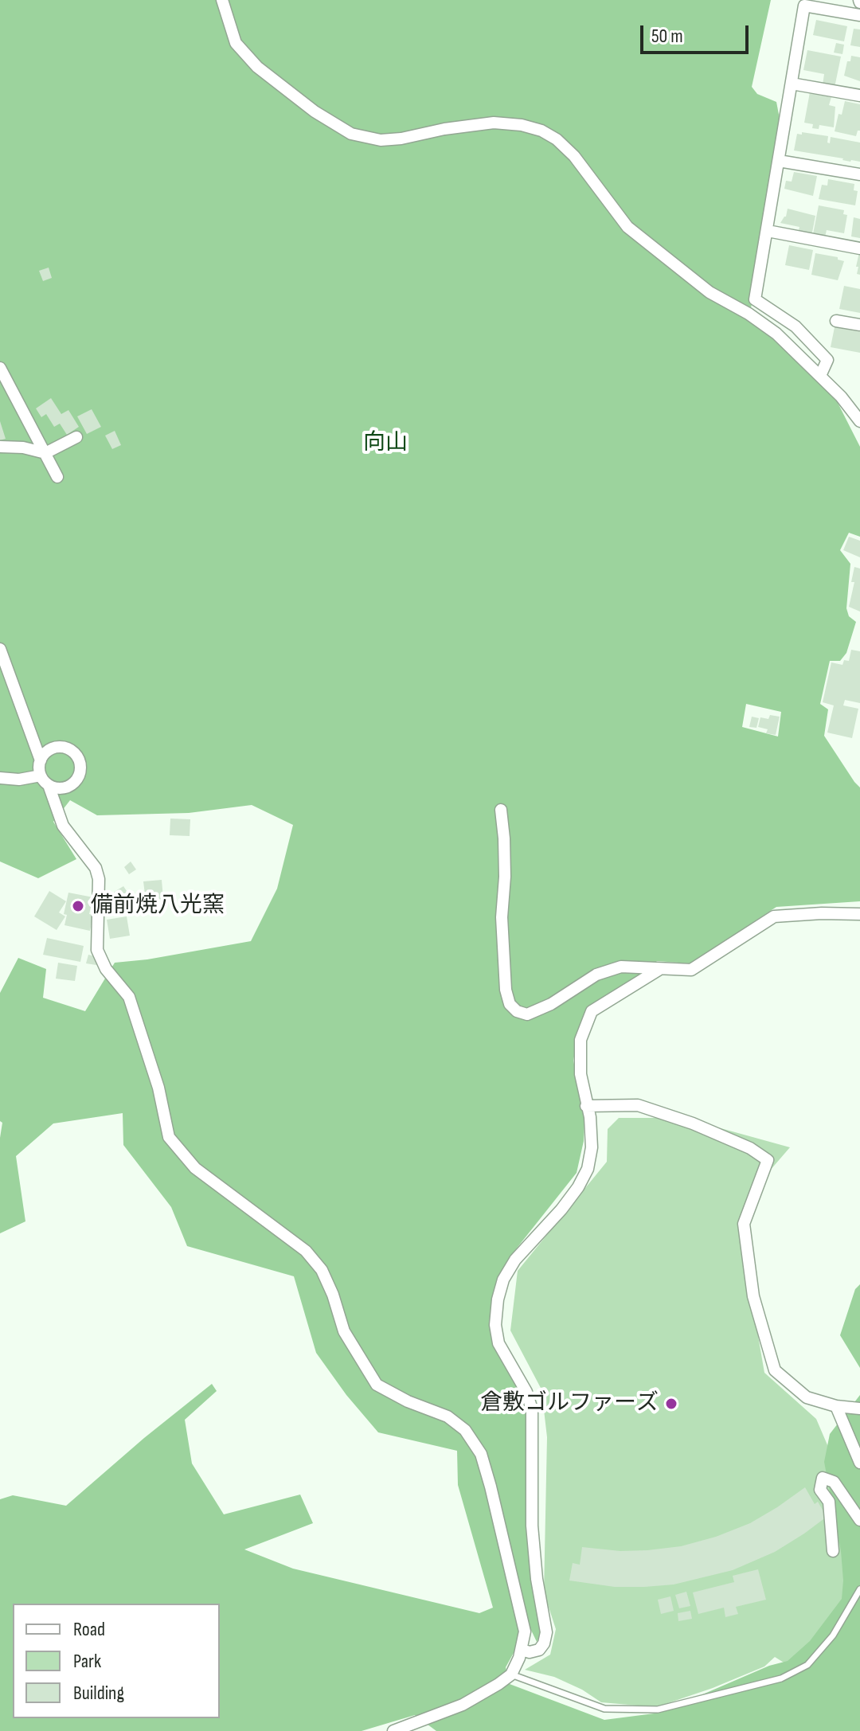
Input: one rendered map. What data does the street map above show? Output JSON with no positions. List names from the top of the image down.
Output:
{
  "parks": ["向山"],
  "places": ["備前焼八光窯", "倉敷ゴルファーズ"],
  "legend": ["Road", "Park", "Building"],
  "scale_bar": "50 m"
}
